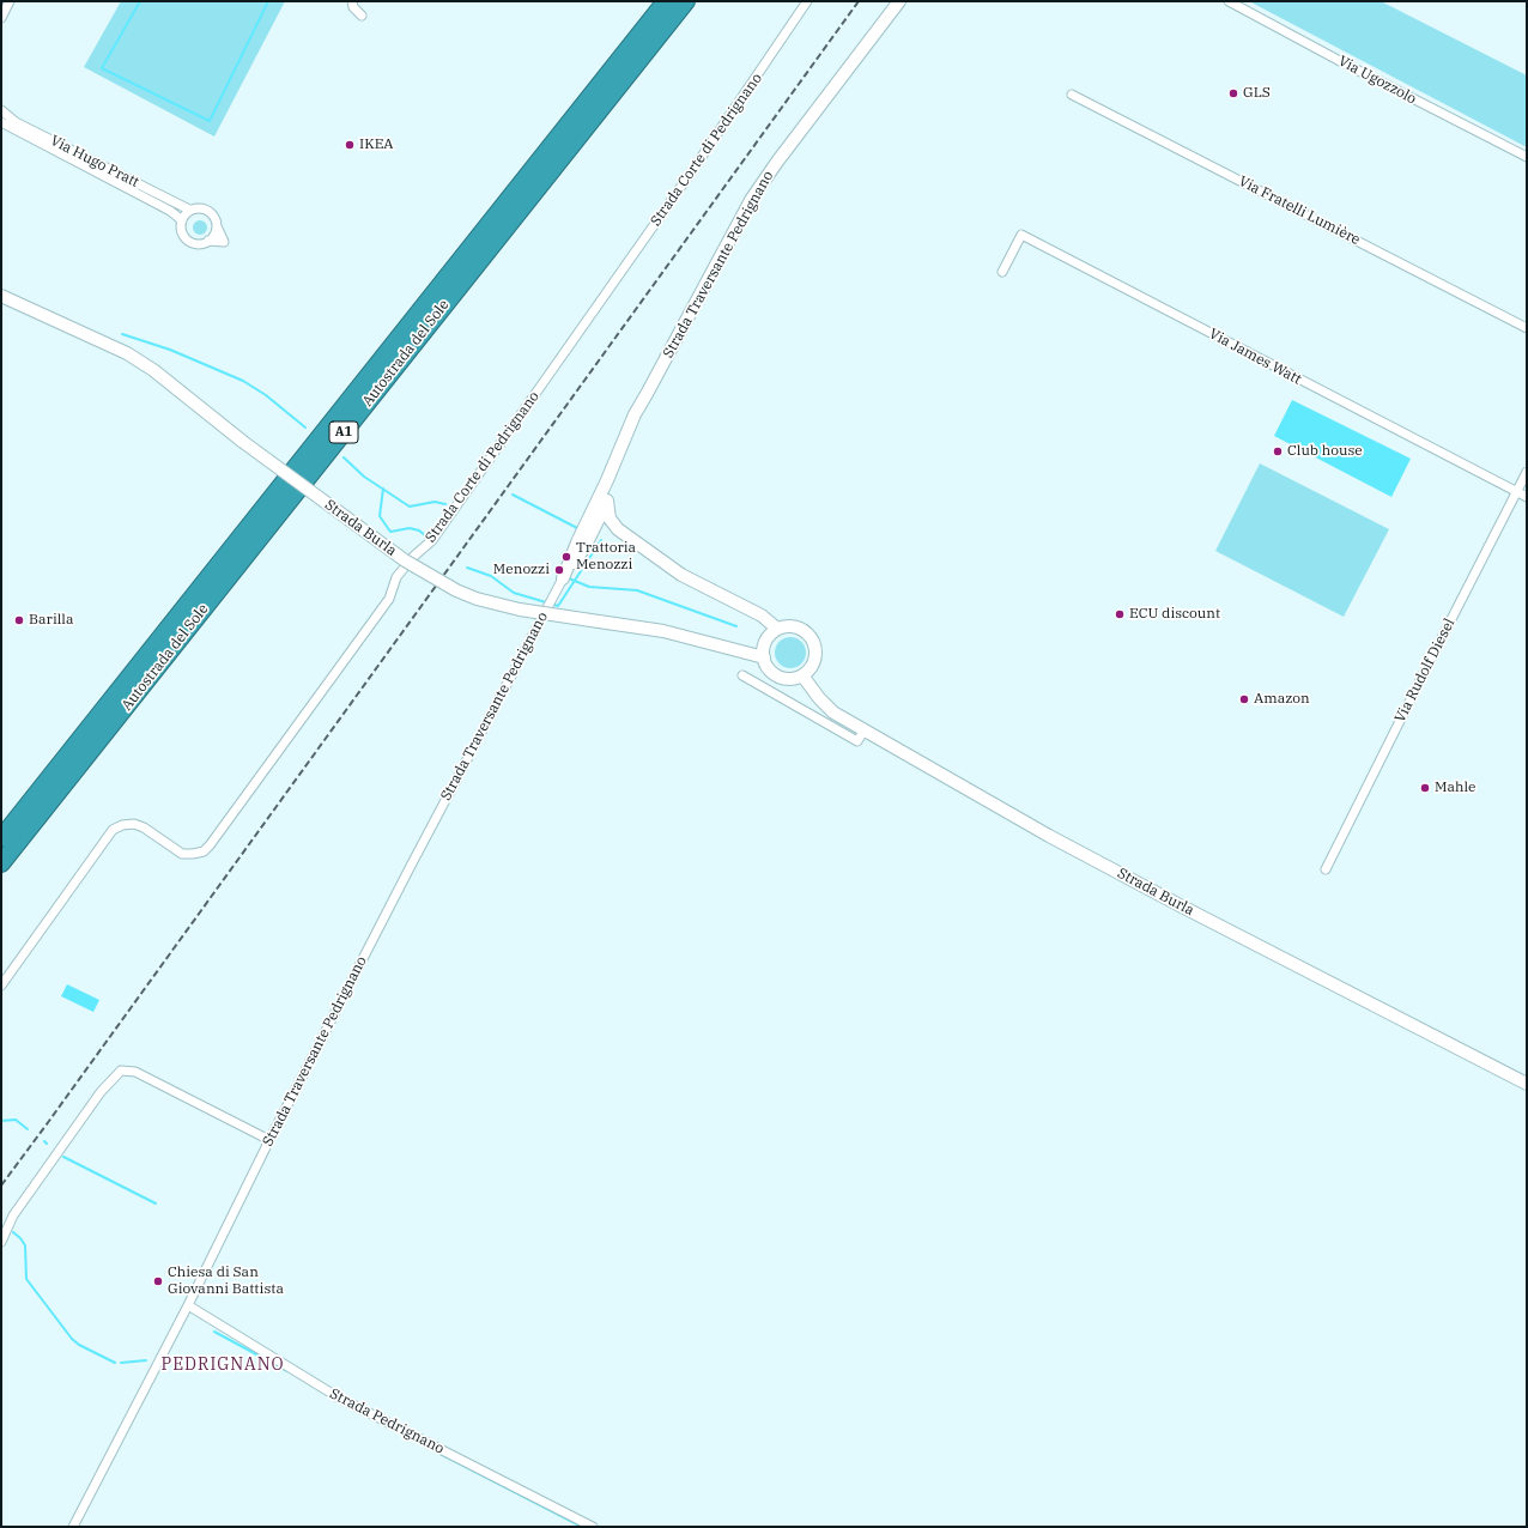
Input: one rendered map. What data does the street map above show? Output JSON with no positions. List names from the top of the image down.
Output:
{
  "streets": {
    "highway": ["Autostrada del Sole", "A1"],
    "main road": ["Strada Traversante Pedrignano", "Strada Burla"],
    "street": [
      "Via Ugozzolo",
      "Strada Corte di Pedrignano",
      "Via Hugo Pratt",
      "Via Fratelli Lumière",
      "Via James Watt",
      "Via Rudolf Diesel",
      "Strada Pedrignano"
    ]
  },
  "crossings": [
    ["Strada Traversante Pedrignano", "Strada Pedrignano"],
    ["Via James Watt", "Via Rudolf Diesel"]
  ],
  "districts": ["PEDRIGNANO"],
  "places": [
    "GLS",
    "IKEA",
    "Club house",
    "Trattoria Menozzi",
    "Menozzi",
    "ECU discount",
    "Barilla",
    "Amazon",
    "Mahle",
    "Chiesa di San Giovanni Battista"
  ]
}
